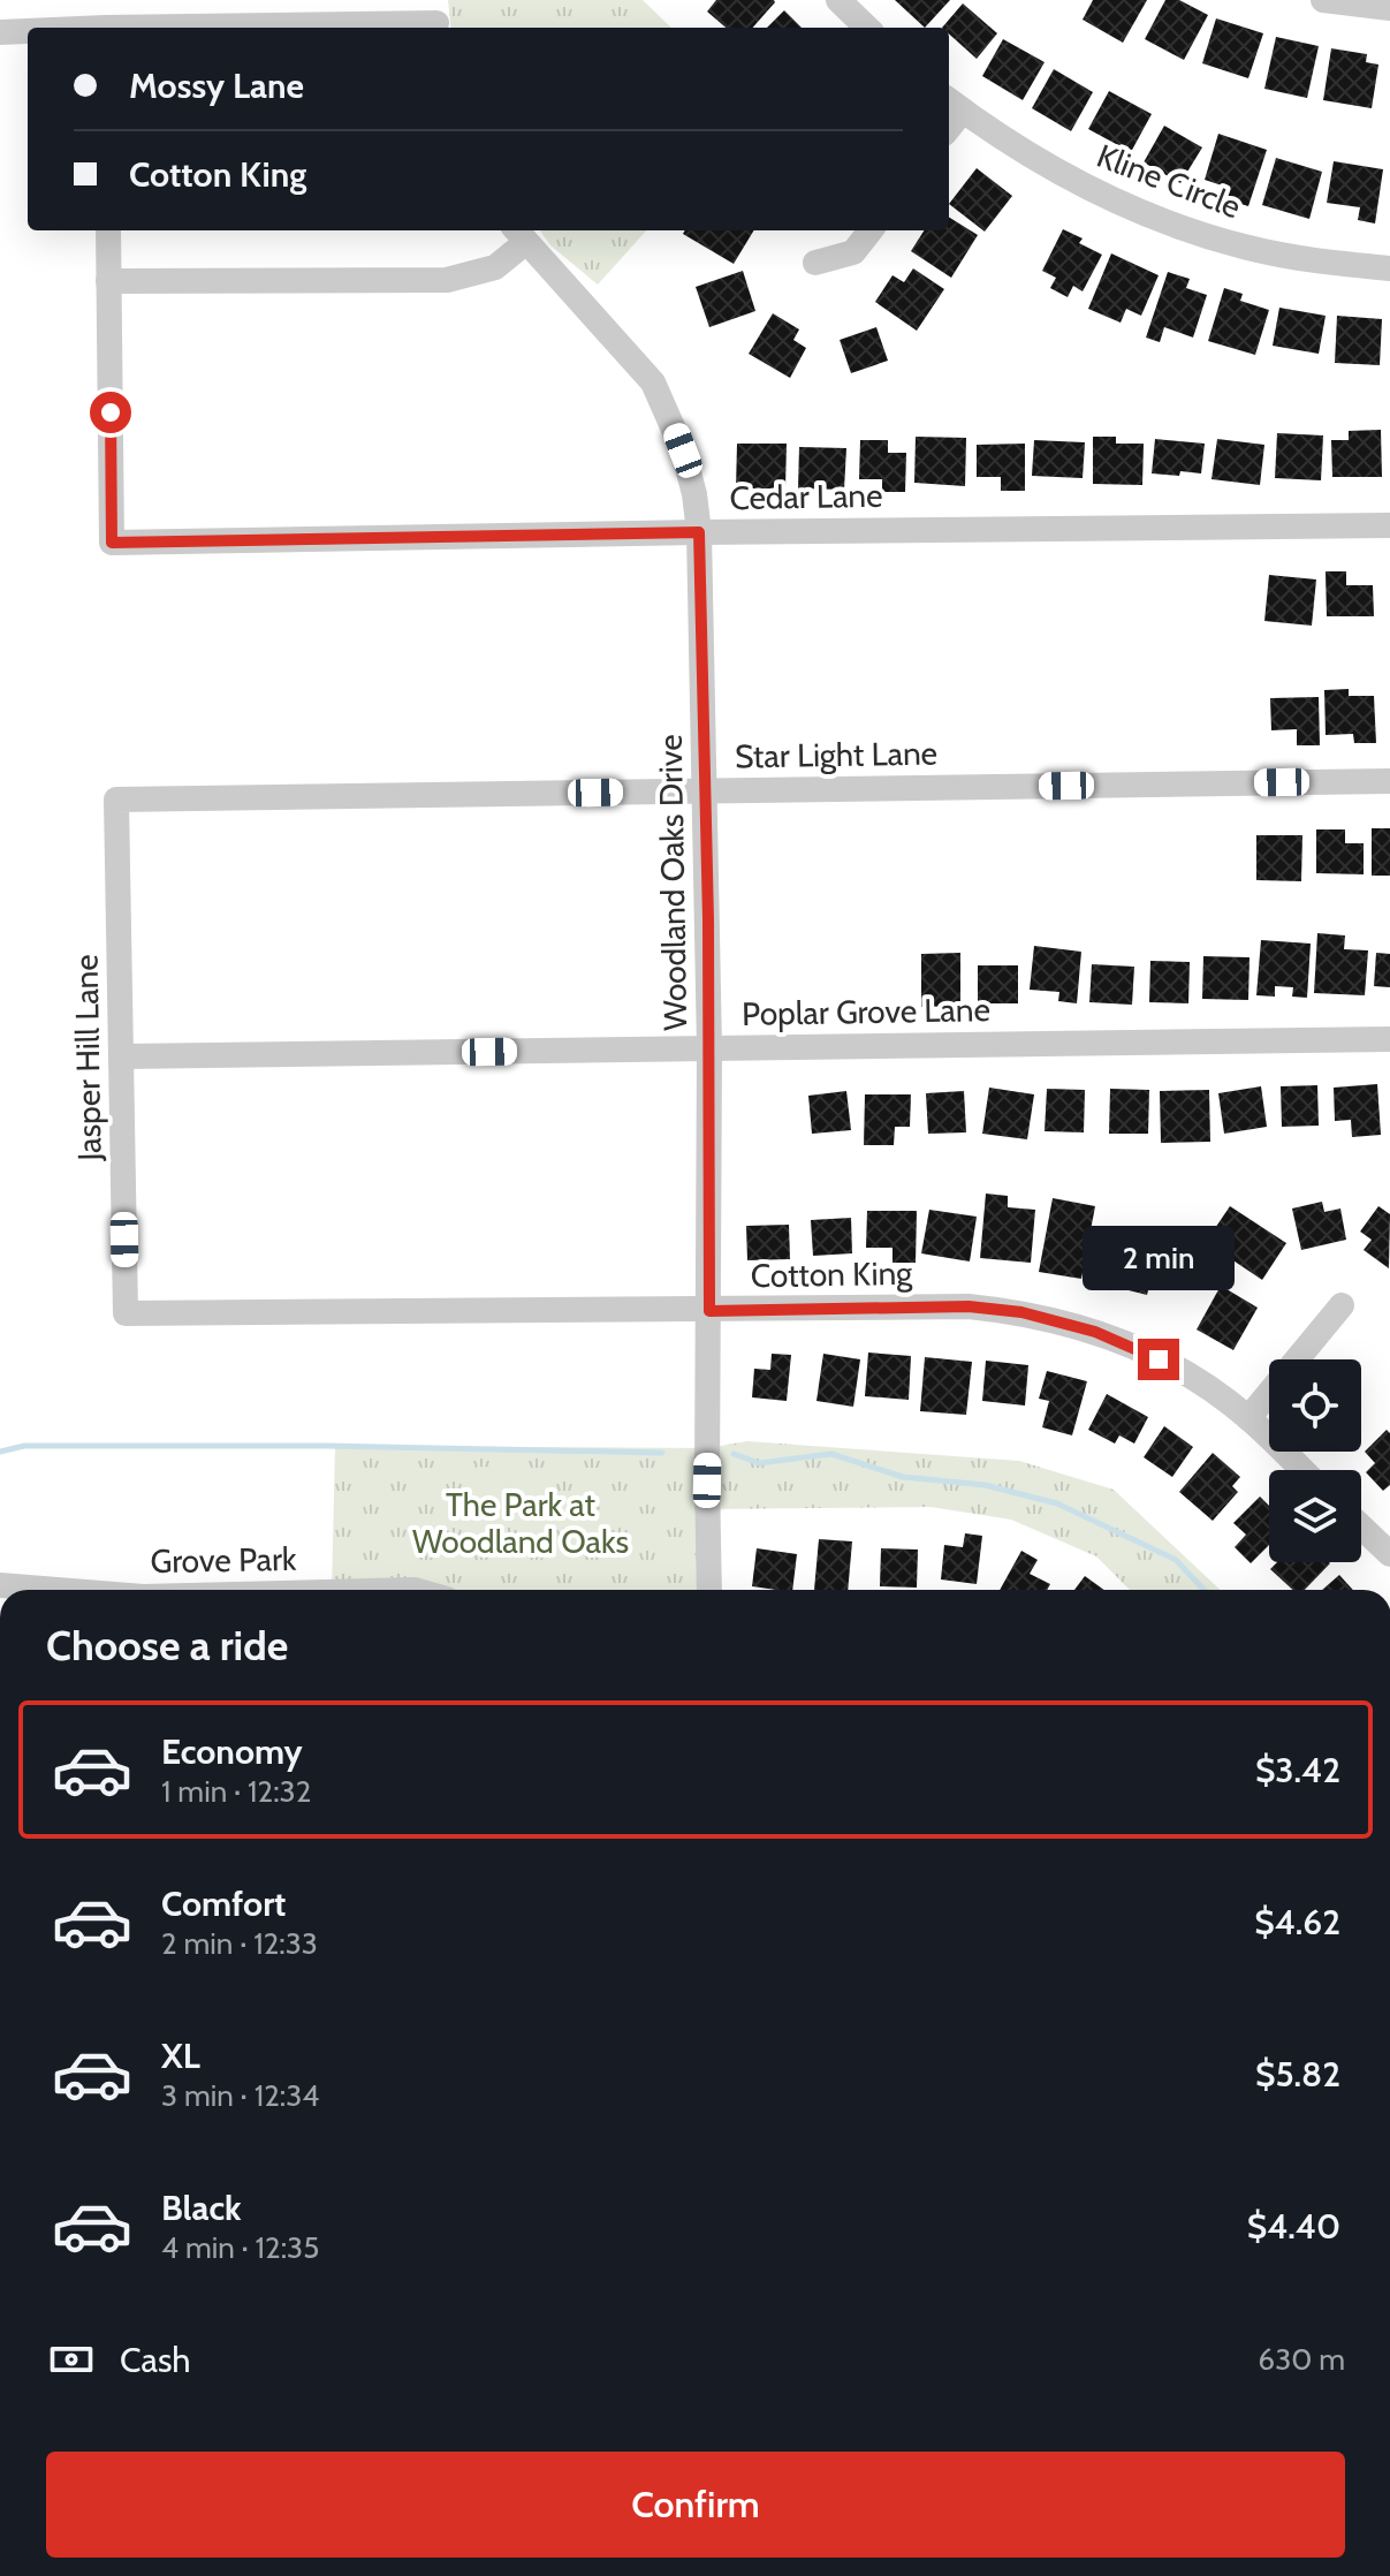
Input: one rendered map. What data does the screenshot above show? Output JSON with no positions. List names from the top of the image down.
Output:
{
  "streets": {
    "street": [
      "Kline Circle",
      "Cedar Lane",
      "Star Light Lane",
      "Woodland Oaks Drive",
      "Poplar Grove Lane",
      "Jasper Hill Lane",
      "Cotton King",
      "Grove Park"
    ]
  },
  "crossings": [
    ["Cedar Lane", "Woodland Oaks Drive"],
    ["Star Light Lane", "Woodland Oaks Drive"],
    ["Star Light Lane", "Jasper Hill Lane"],
    ["Woodland Oaks Drive", "Poplar Grove Lane"],
    ["Woodland Oaks Drive", "Cotton King"],
    ["Poplar Grove Lane", "Jasper Hill Lane"],
    ["Jasper Hill Lane", "Cotton King"]
  ],
  "parks": ["The Park at Woodland Oaks"],
  "page": {
    "banner": ["Mossy Lane", "Cotton King"],
    "bubble": "2 min",
    "heading": "Choose a ride",
    "list": [
      {
        "name": "Economy",
        "note": "1 min · 12:32",
        "value": "$3.42"
      },
      {
        "name": "Comfort",
        "note": "2 min · 12:33",
        "value": "$4.62"
      },
      {
        "name": "XL",
        "note": "3 min · 12:34",
        "value": "$5.82"
      },
      {
        "name": "Black",
        "note": "4 min · 12:35",
        "value": "$4.40"
      }
    ],
    "pay": ["Cash", "630 m"],
    "buttons": "Confirm"
  }
}
